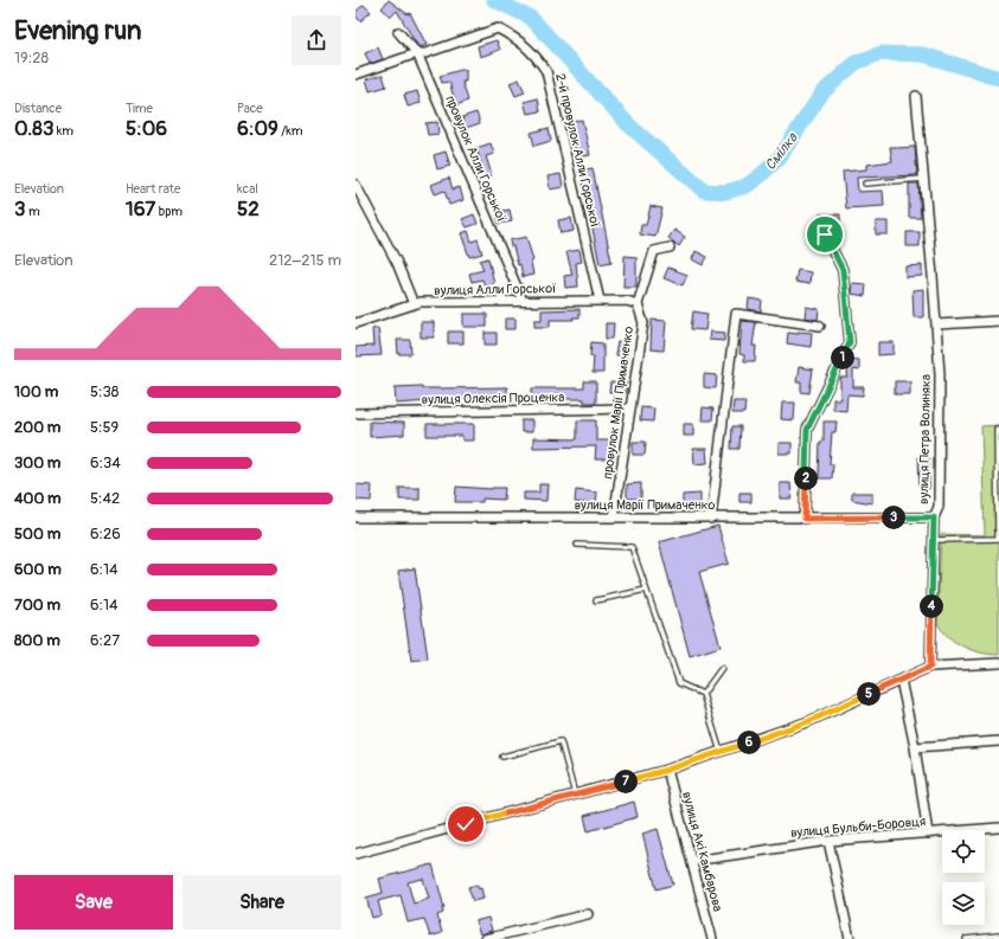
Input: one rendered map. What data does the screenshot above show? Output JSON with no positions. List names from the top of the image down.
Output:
{
  "streets": {
    "street": [
      "2-й провулок Алли Горської",
      "провулок Алли Горської",
      "вулиця Алли Горської",
      "вулиця Олексія Проценка",
      "провулок Марії Примаченко",
      "вулиця Петра Волиняка",
      "вулиця Марії Примаченко",
      "вулиця Бульби-Боровця",
      "вулиця Акі Камбарова"
    ]
  },
  "crossings": [
    ["2-й провулок Алли Горської", "провулок Алли Горської"],
    ["2-й провулок Алли Горської", "вулиця Алли Горської"],
    ["провулок Алли Горської", "вулиця Алли Горської"],
    ["вулиця Алли Горської", "провулок Марії Примаченко"],
    ["вулиця Олексія Проценка", "провулок Марії Примаченко"],
    ["провулок Марії Примаченко", "вулиця Марії Примаченко"],
    ["вулиця Петра Волиняка", "вулиця Марії Примаченко"],
    ["вулиця Бульби-Боровця", "вулиця Акі Камбарова"]
  ],
  "water": ["Смілка"],
  "page": {
    "heading": ["Evening run", "19:28"],
    "stats": [
      ["Distance", "0.83 km"],
      ["Time", "5:06"],
      ["Pace", "6:09 /km"],
      ["Elevation", "3 m"],
      ["Heart rate", "167 bpm"],
      ["kcal", "52"]
    ],
    "chart": ["Elevation", "212–215 m"],
    "pins": [
      "1",
      "2",
      "3",
      "4",
      "5",
      "6",
      "7"
    ],
    "list": [
      {
        "name": "100 m",
        "note": "5:38"
      },
      {
        "name": "200 m",
        "note": "5:59"
      },
      {
        "name": "300 m",
        "note": "6:34"
      },
      {
        "name": "400 m",
        "note": "5:42"
      },
      {
        "name": "500 m",
        "note": "6:26"
      },
      {
        "name": "600 m",
        "note": "6:14"
      },
      {
        "name": "700 m",
        "note": "6:14"
      },
      {
        "name": "800 m",
        "note": "6:27"
      }
    ],
    "buttons": ["Save", "Share"]
  }
}
